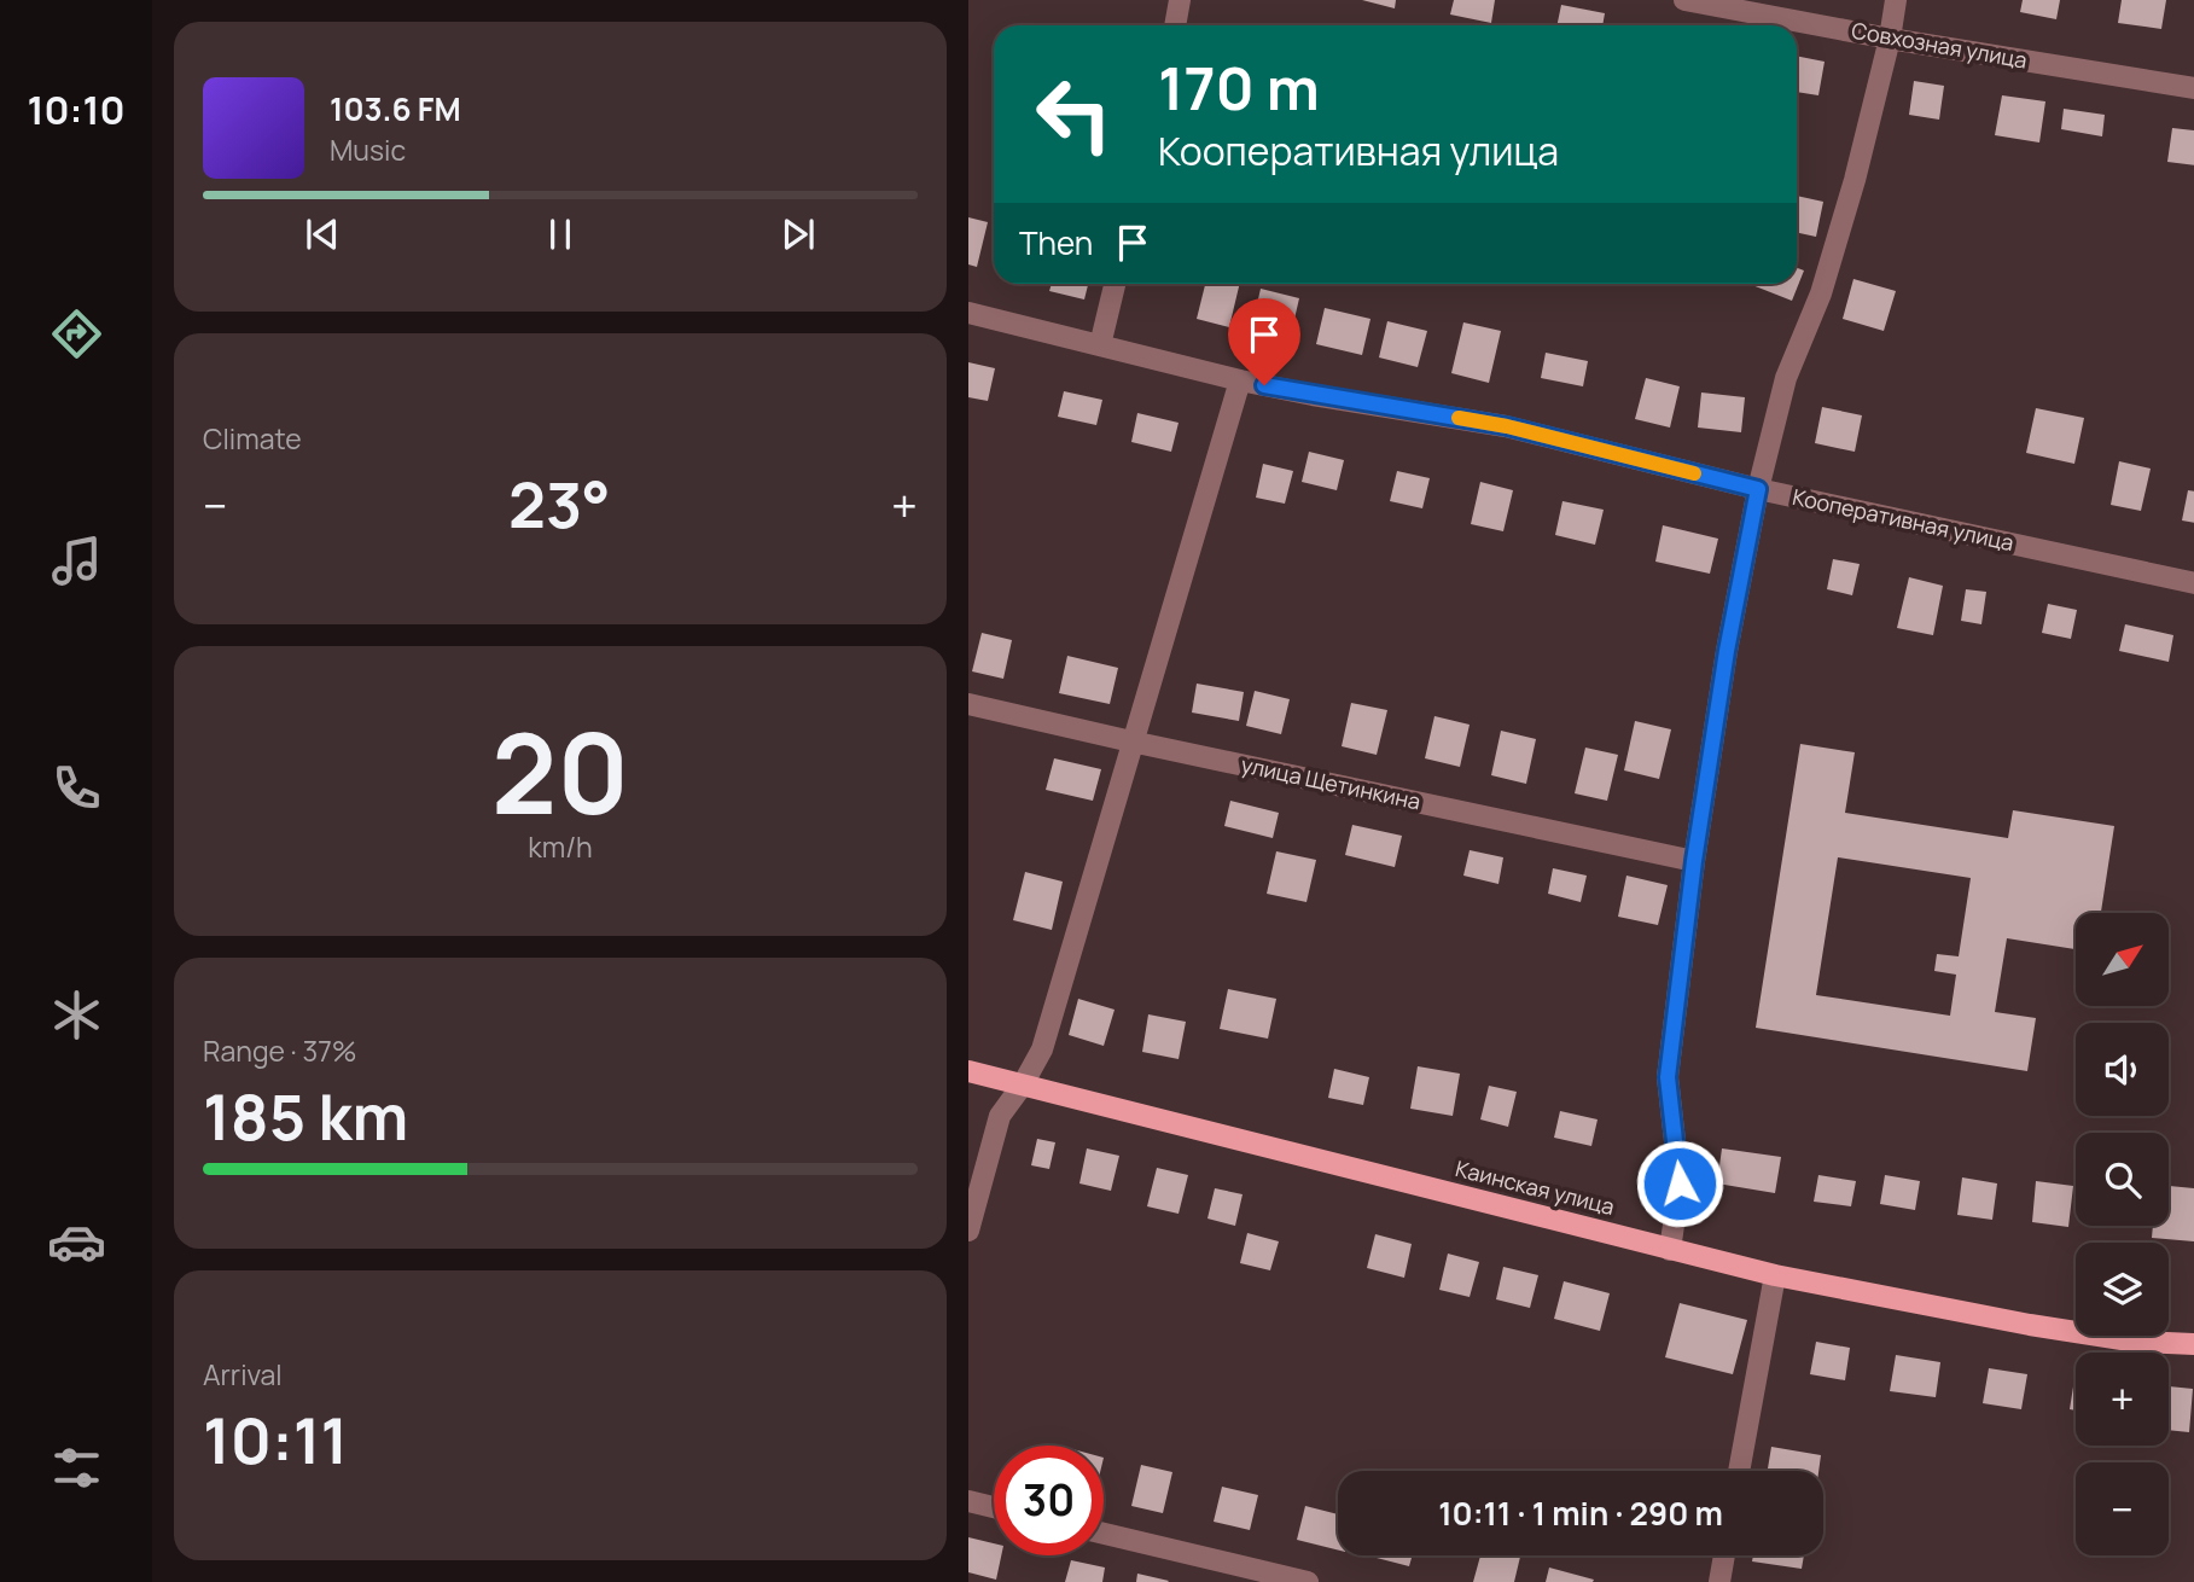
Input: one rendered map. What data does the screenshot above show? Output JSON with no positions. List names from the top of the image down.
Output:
{
  "streets": {
    "main road": ["Каинская улица"],
    "street": ["Совхозная улица", "Кооперативная улица", "улица Щетинкина"]
  },
  "north": "top right",
  "page": {
    "tabs": "10:10",
    "turn": ["170 m", "Кооперативная улица"],
    "song": ["103.6 FM", "Music"],
    "then": "Then",
    "tile": [
      "Climate",
      ["20", "km/h"],
      ["Range · 37%", "185 km"],
      ["Arrival", "10:11"]
    ],
    "heat": ["−", "23°", "+"],
    "map_buttons": ["+", "−"],
    "limit": "30",
    "trip": "10:11 · 1 min · 290 m"
  }
}
